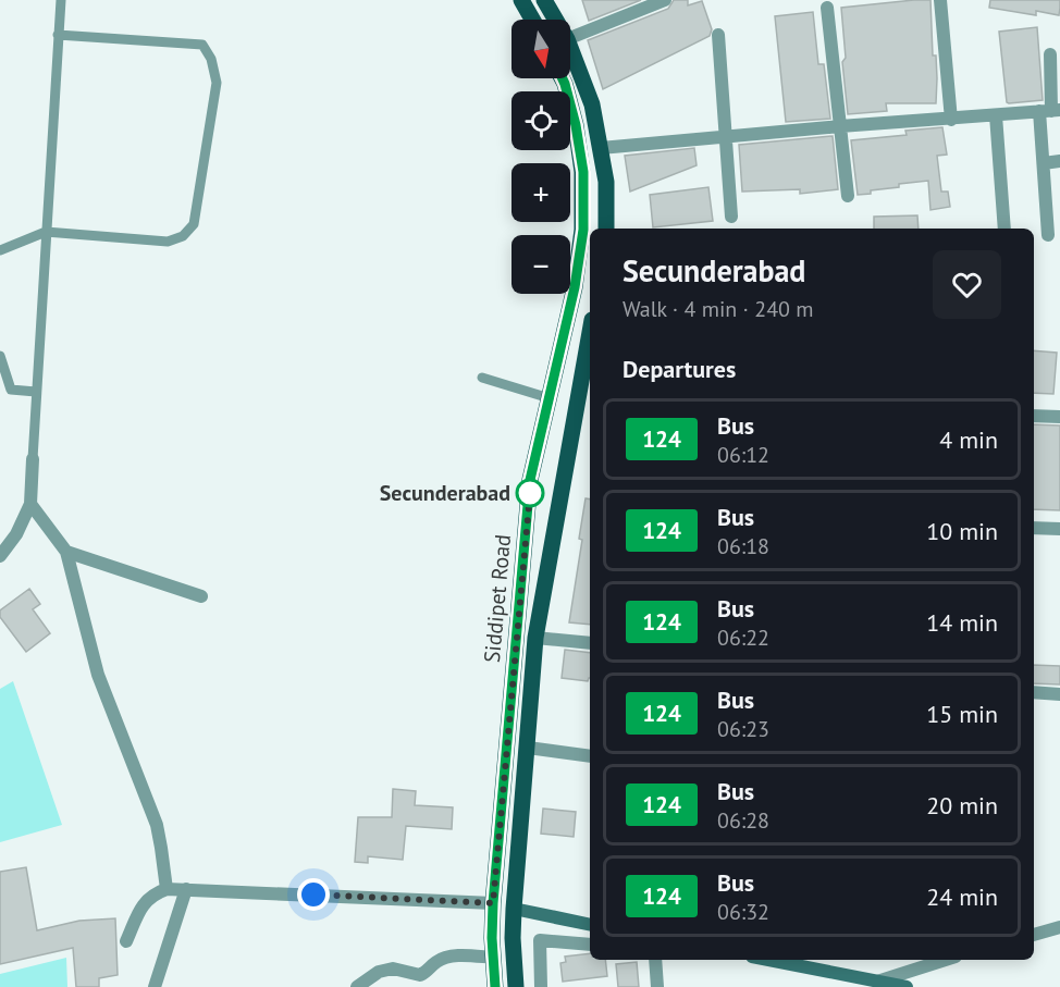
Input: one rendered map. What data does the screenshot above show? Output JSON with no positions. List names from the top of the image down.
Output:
{
  "streets": {
    "main road": ["Siddipet Road"]
  },
  "places": ["Secunderabad"],
  "lines": ["bus line 124"],
  "north": "bottom",
  "page": {
    "map_buttons": ["+", "−"],
    "heading": [
      ["Secunderabad", "Walk · 4 min · 240 m"],
      "Departures"
    ],
    "list": [
      {
        "mark": "124",
        "name": "Bus",
        "note": "06:12",
        "value": "4 min"
      },
      {
        "mark": "124",
        "name": "Bus",
        "note": "06:18",
        "value": "10 min"
      },
      {
        "mark": "124",
        "name": "Bus",
        "note": "06:22",
        "value": "14 min"
      },
      {
        "mark": "124",
        "name": "Bus",
        "note": "06:23",
        "value": "15 min"
      },
      {
        "mark": "124",
        "name": "Bus",
        "note": "06:28",
        "value": "20 min"
      },
      {
        "mark": "124",
        "name": "Bus",
        "note": "06:32",
        "value": "24 min"
      }
    ]
  }
}
